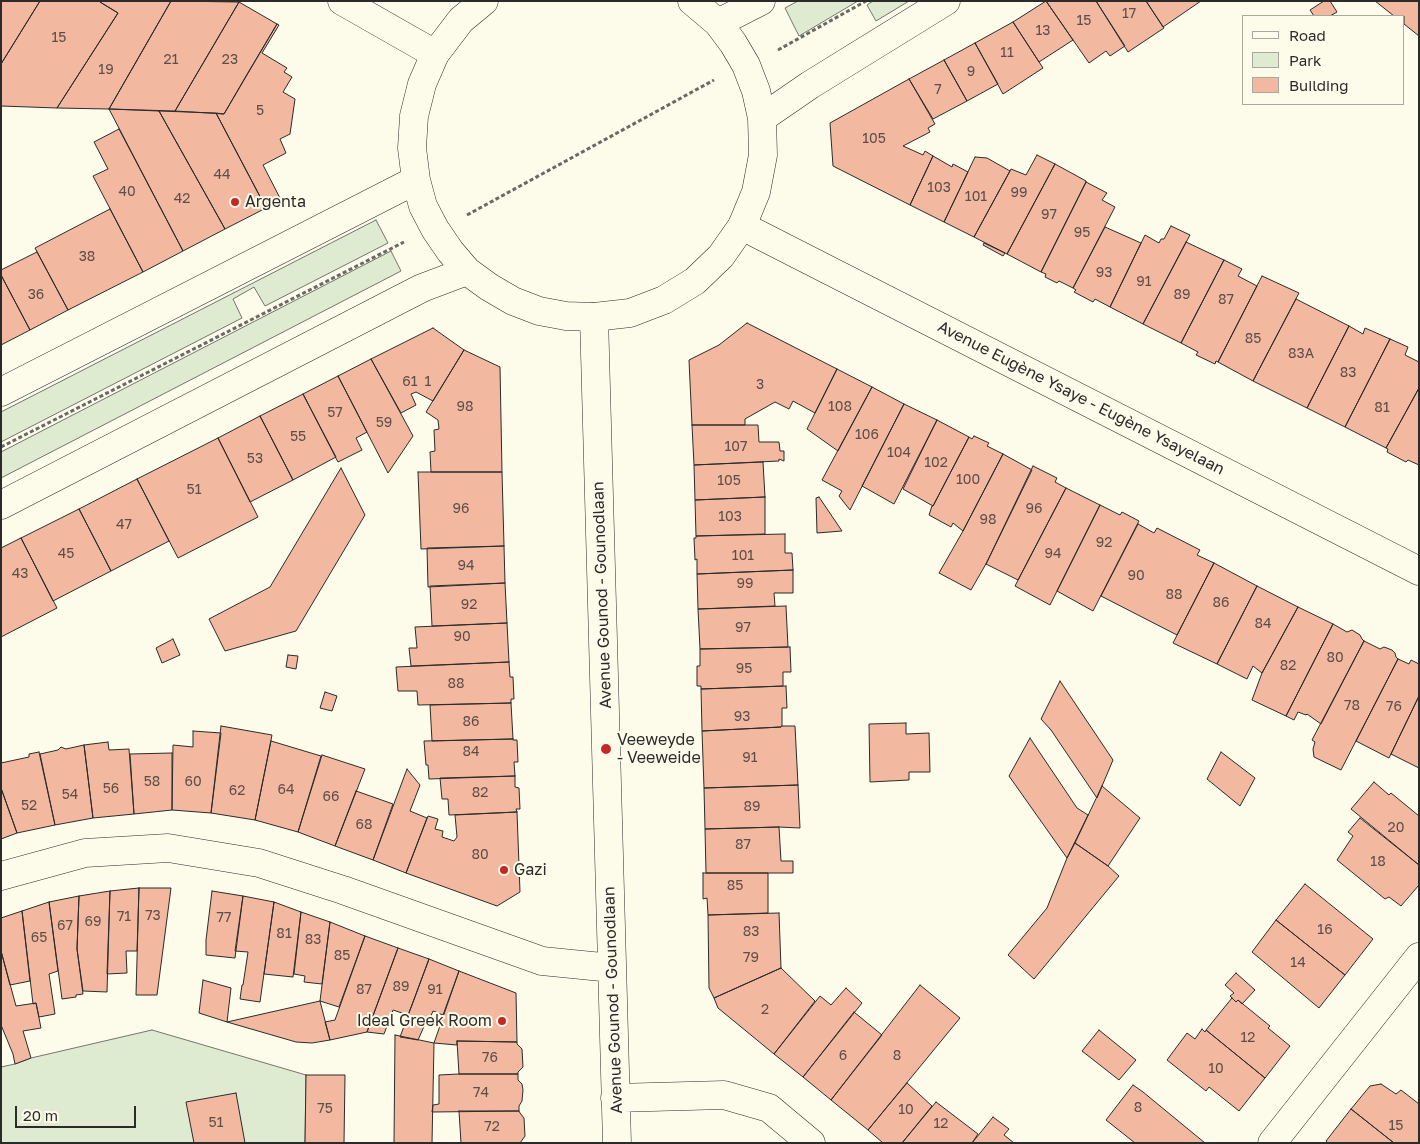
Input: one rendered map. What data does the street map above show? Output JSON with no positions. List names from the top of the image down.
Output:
{
  "streets": {
    "street": ["Avenue Eugène Ysaye - Eugène Ysayelaan", "Avenue Gounod - Gounodlaan"]
  },
  "places": [
    "Argenta",
    "Veeweyde - Veeweide",
    "Gazi",
    "Ideal Greek Room"
  ],
  "house_numbers": [
    "17",
    "15",
    "13",
    "15",
    "11",
    "21",
    "23",
    "19",
    "9",
    "7",
    "5",
    "105",
    "44",
    "103",
    "40",
    "99",
    "101",
    "42",
    "97",
    "95",
    "38",
    "93",
    "91",
    "36",
    "89",
    "87",
    "85",
    "83A",
    "83",
    "61",
    "1",
    "3",
    "98",
    "108",
    "81",
    "57",
    "59",
    "106",
    "55",
    "107",
    "104",
    "53",
    "102",
    "100",
    "105",
    "51",
    "96",
    "96",
    "103",
    "98",
    "47",
    "92",
    "45",
    "94",
    "101",
    "94",
    "43",
    "90",
    "99",
    "88",
    "86",
    "92",
    "84",
    "97",
    "90",
    "80",
    "82",
    "95",
    "88",
    "78",
    "76",
    "93",
    "86",
    "84",
    "91",
    "58",
    "60",
    "56",
    "64",
    "62",
    "82",
    "54",
    "66",
    "52",
    "89",
    "68",
    "20",
    "87",
    "80",
    "18",
    "85",
    "73",
    "71",
    "77",
    "69",
    "67",
    "16",
    "83",
    "81",
    "65",
    "83",
    "85",
    "79",
    "14",
    "89",
    "87",
    "91",
    "2",
    "12",
    "6",
    "8",
    "76",
    "10",
    "74",
    "8",
    "75",
    "10",
    "51",
    "12",
    "15",
    "72"
  ],
  "legend": ["Road", "Park", "Building"],
  "scale_bar": "20 m"
}
